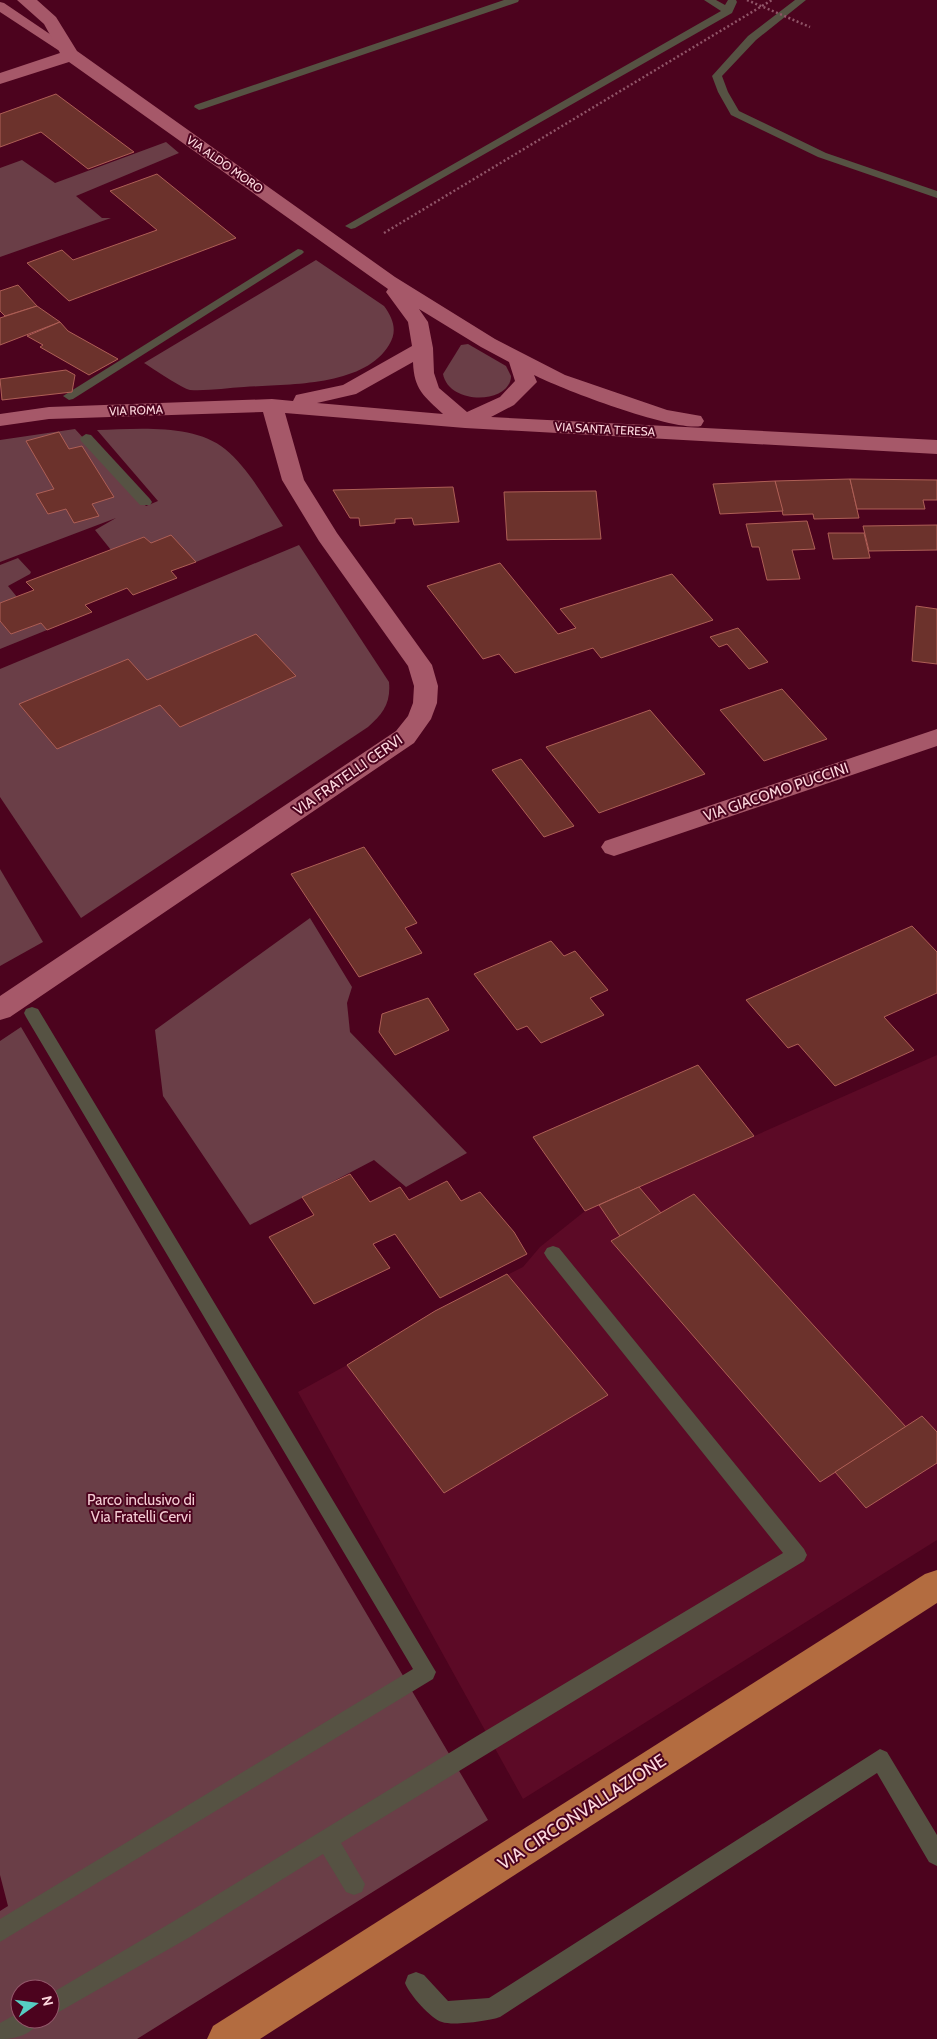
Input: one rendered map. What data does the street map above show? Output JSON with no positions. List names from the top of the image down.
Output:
{
  "streets": {
    "main road": ["VIA CIRCONVALLAZIONE"],
    "street": [
      "VIA ALDO MORO",
      "VIA ROMA",
      "VIA SANTA TERESA",
      "VIA FRATELLI CERVI",
      "VIA GIACOMO PUCCINI"
    ]
  },
  "crossings": [
    ["VIA ALDO MORO", "VIA SANTA TERESA"],
    ["VIA ROMA", "VIA SANTA TERESA"],
    ["VIA ROMA", "VIA FRATELLI CERVI"],
    ["VIA SANTA TERESA", "VIA FRATELLI CERVI"]
  ],
  "parks": ["Parco inclusivo di Via Fratelli Cervi"],
  "north": "right"
}
